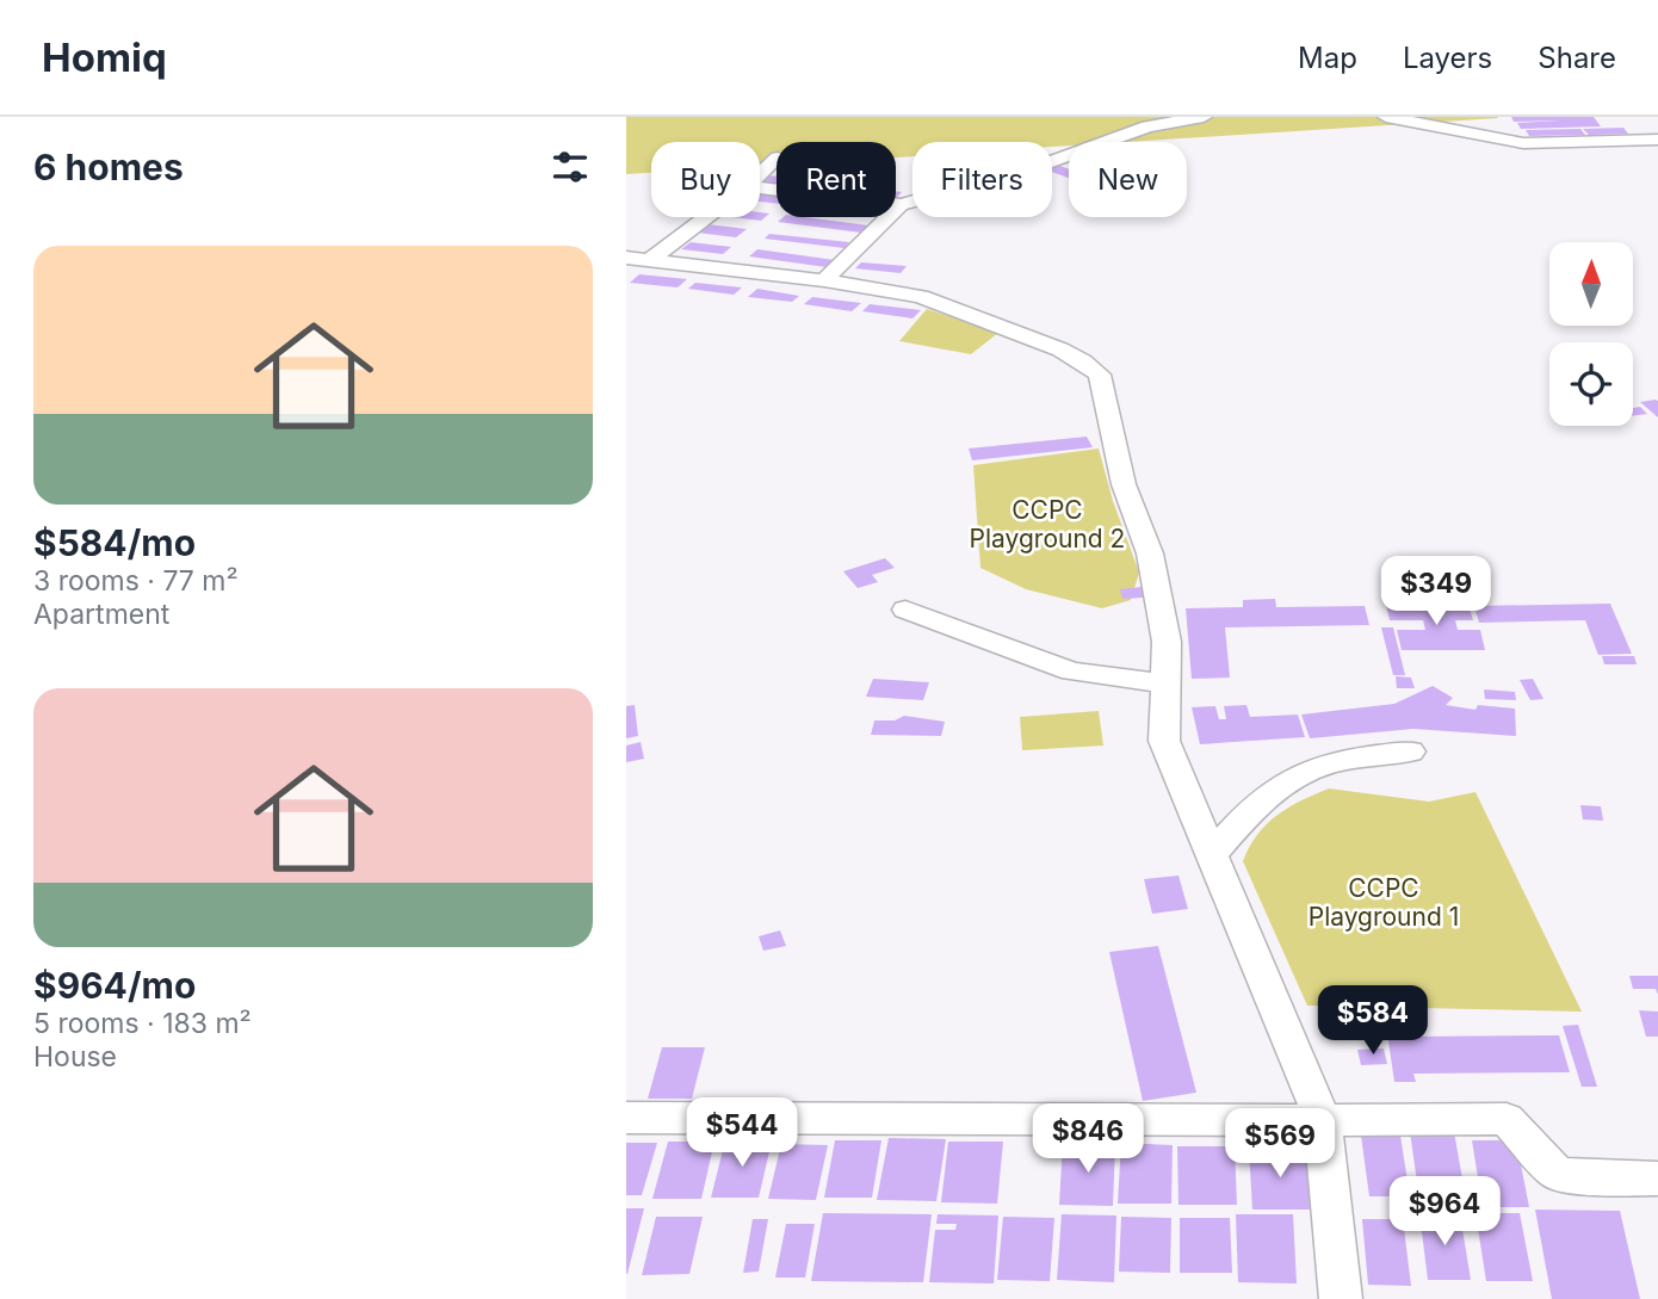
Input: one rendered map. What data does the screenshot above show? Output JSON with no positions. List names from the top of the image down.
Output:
{
  "parks": ["CCPC Playground 2", "CCPC Playground 1"],
  "north": "top",
  "page": {
    "header": "Homiq",
    "nav": ["Map", "Layers", "Share"],
    "heading": "6 homes",
    "chip": [
      "Buy",
      "Rent",
      "Filters",
      "New"
    ],
    "list": [
      {
        "name": "$584/mo",
        "note": "3 rooms · 77 m² · Apartment"
      },
      {
        "name": "$964/mo",
        "note": "5 rooms · 183 m² · House"
      }
    ],
    "price": [
      "$349",
      "$584",
      "$544",
      "$846",
      "$569",
      "$964"
    ]
  }
}
